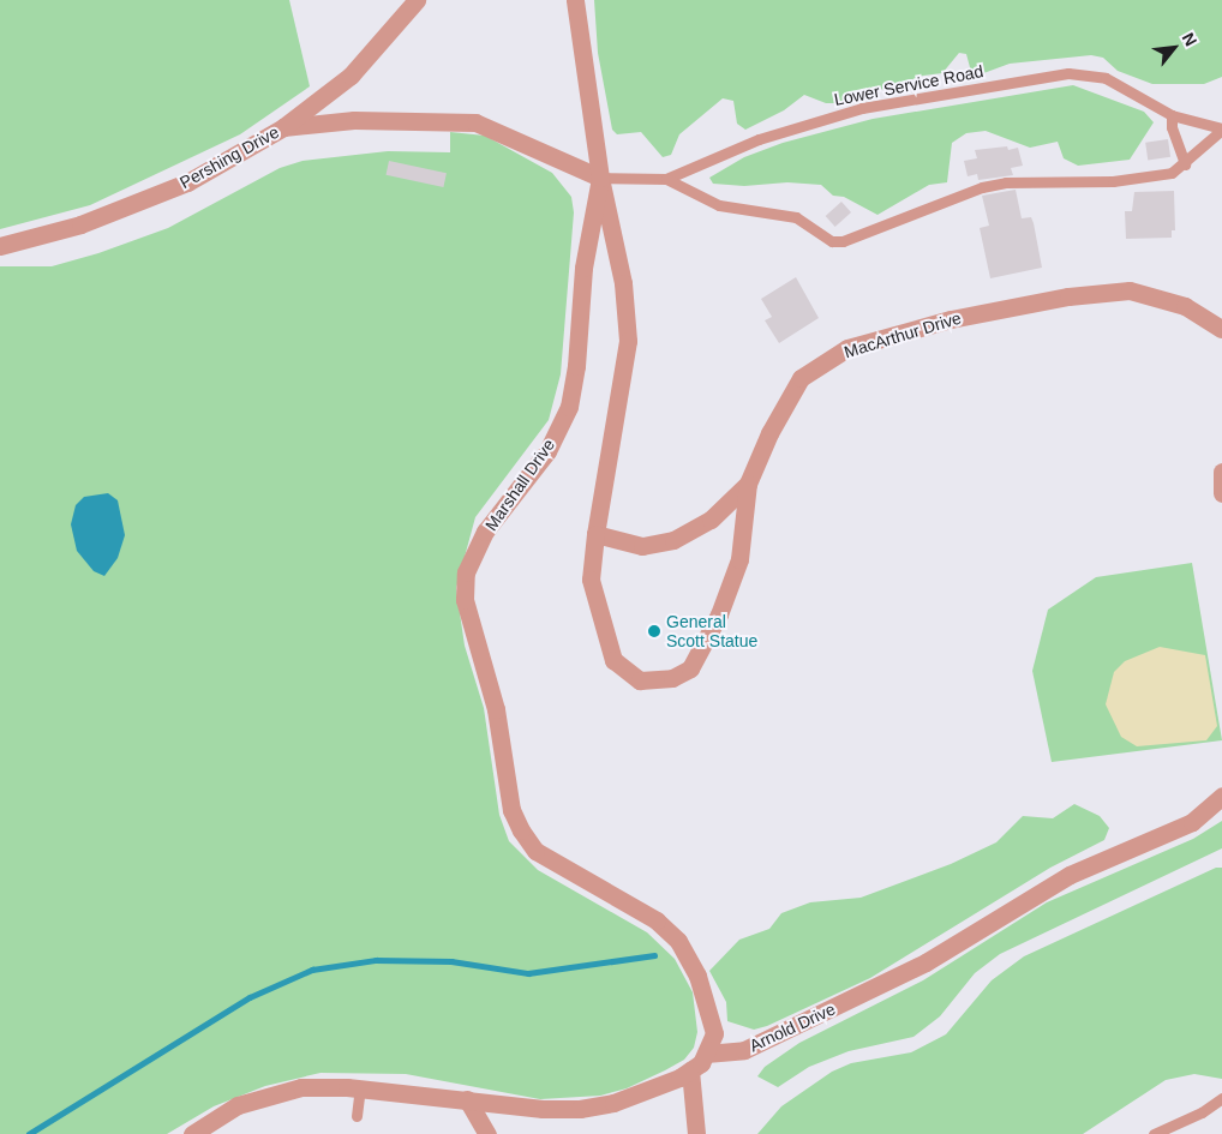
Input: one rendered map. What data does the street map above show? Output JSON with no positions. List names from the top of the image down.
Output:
{
  "streets": {
    "street": [
      "Pershing Drive",
      "MacArthur Drive",
      "Marshall Drive",
      "Arnold Drive"
    ],
    "lane": ["Lower Service Road"]
  },
  "crossings": [
    ["Lower Service Road", "Marshall Drive"],
    ["Marshall Drive", "Arnold Drive"]
  ],
  "places": ["General Scott Statue"],
  "north": "top right"
}
